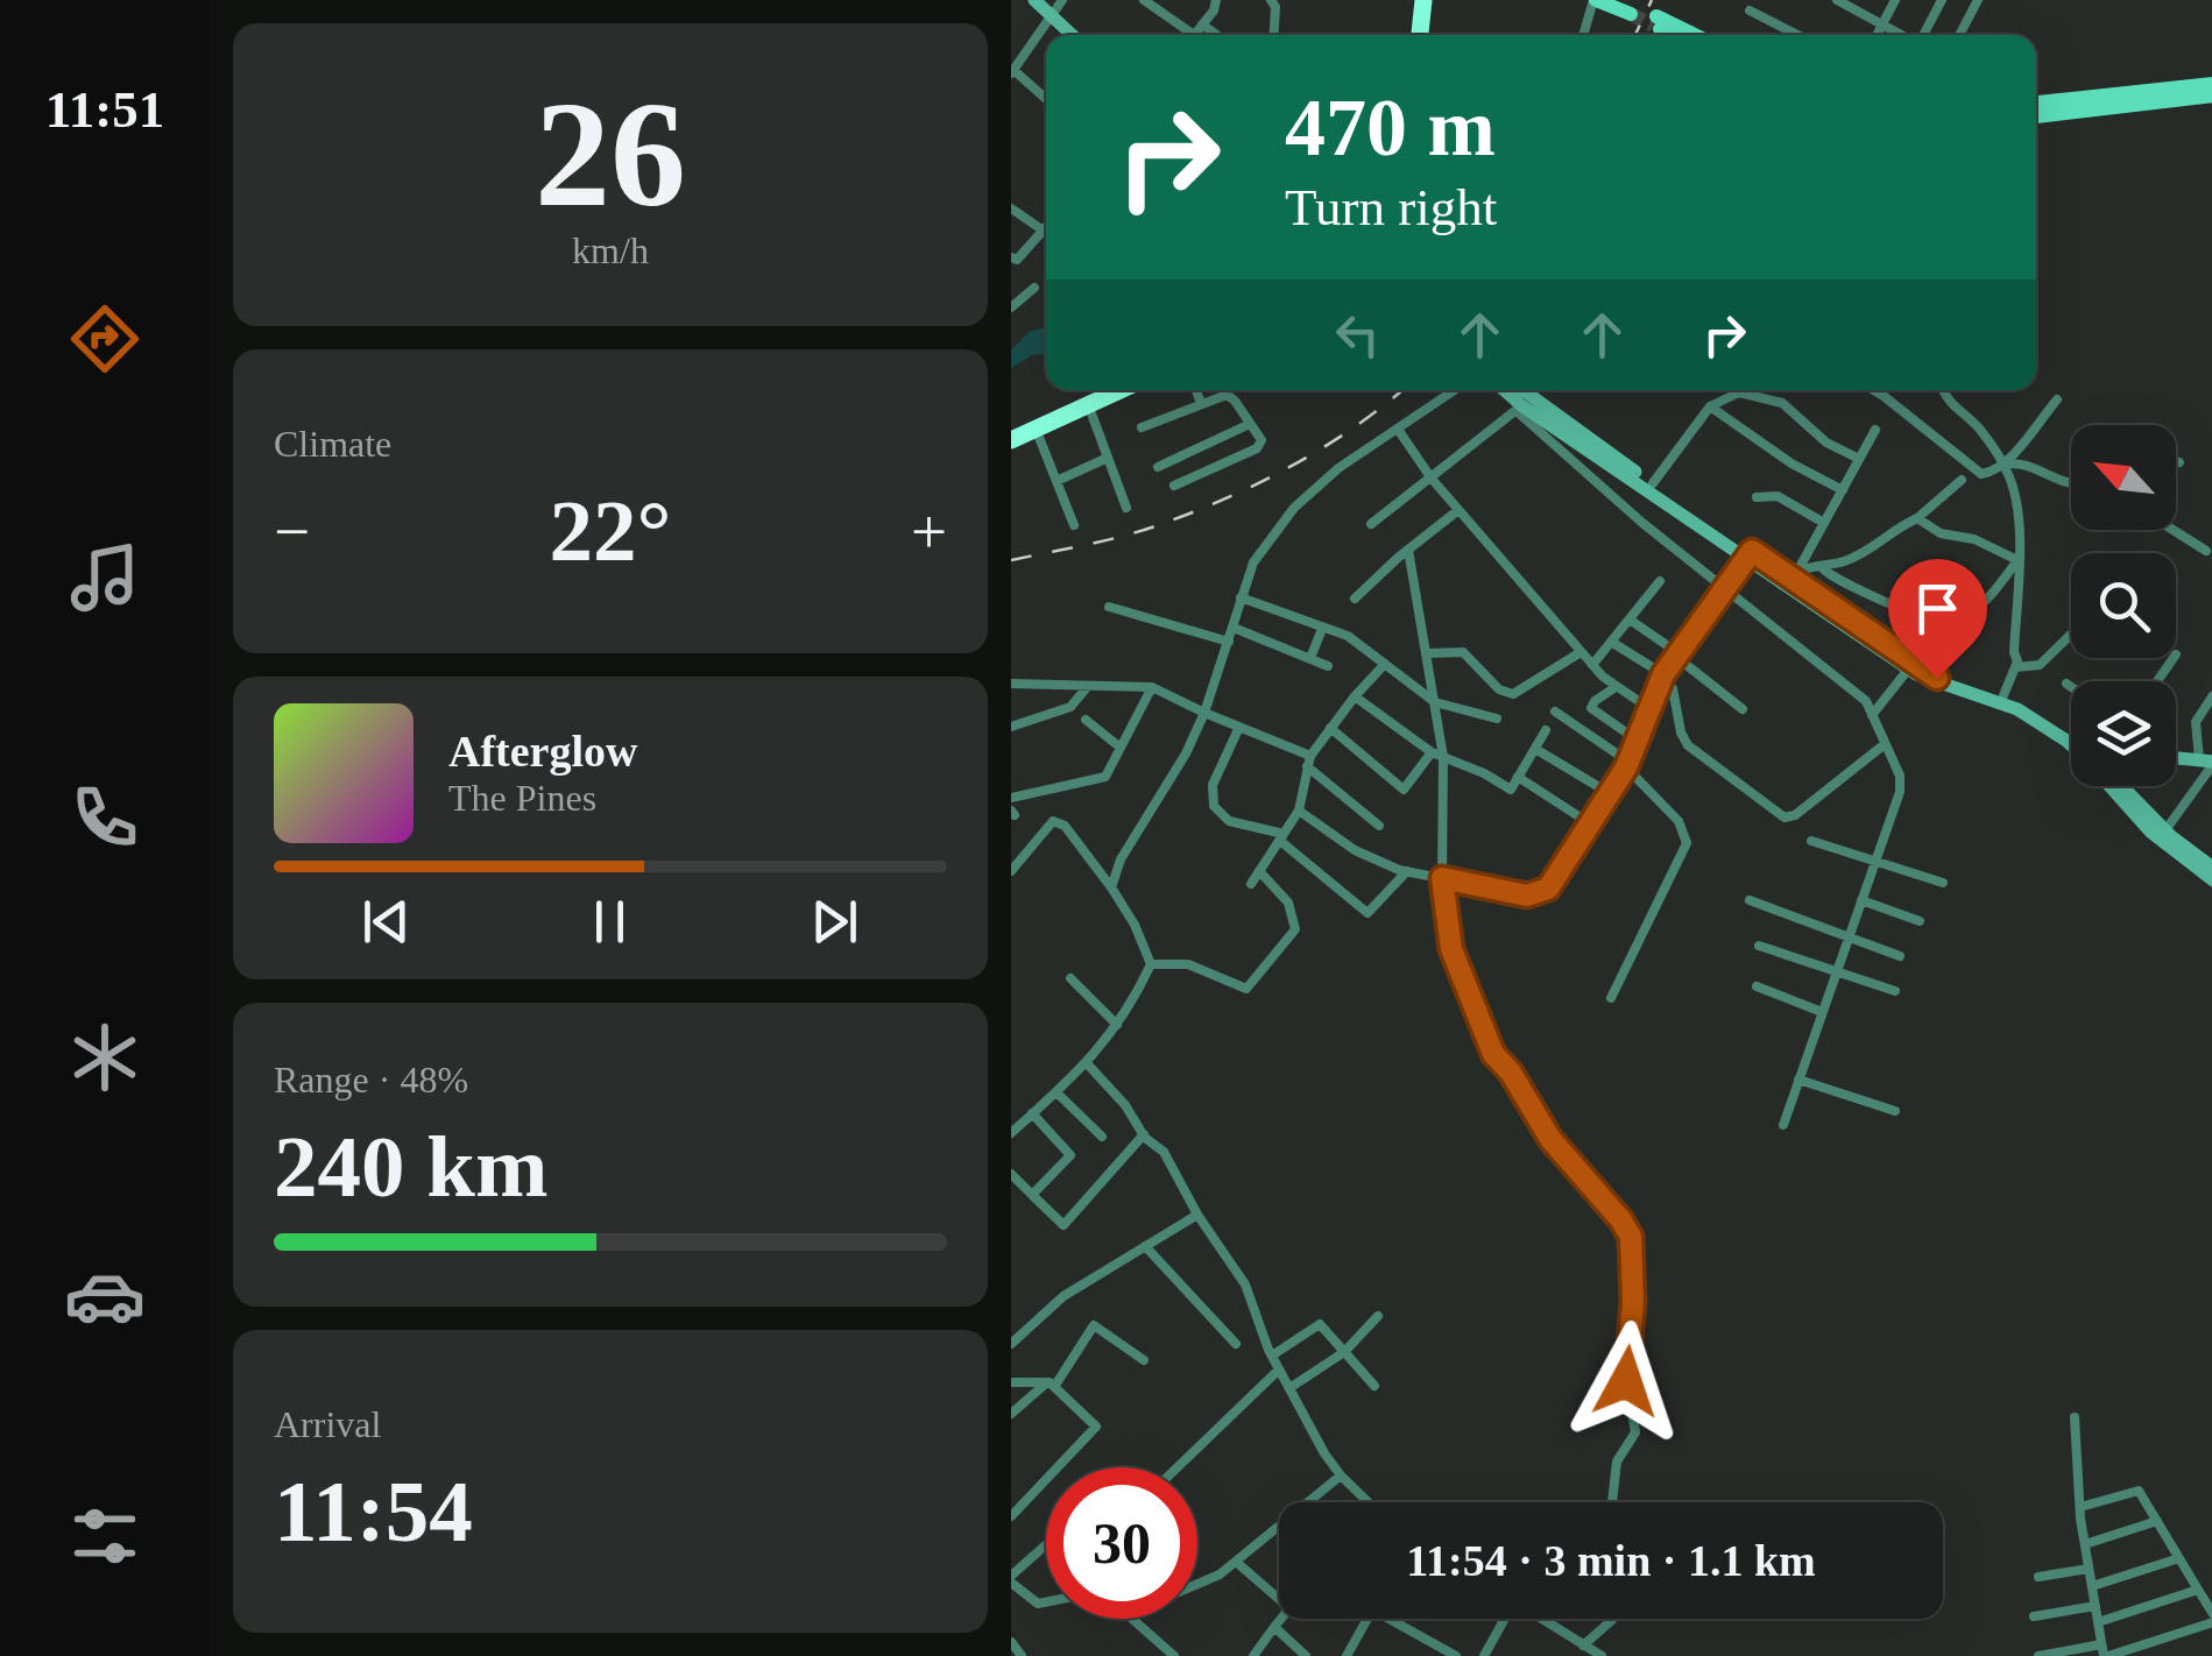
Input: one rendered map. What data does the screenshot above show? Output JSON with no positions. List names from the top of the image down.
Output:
{
  "north": "top left",
  "page": {
    "tabs": "11:51",
    "tile": [
      ["26", "km/h"],
      "Climate",
      ["Range · 48%", "240 km"],
      ["Arrival", "11:54"]
    ],
    "turn": ["470 m", "Turn right"],
    "heat": ["−", "22°", "+"],
    "song": ["Afterglow", "The Pines"],
    "limit": "30",
    "trip": "11:54 · 3 min · 1.1 km"
  }
}
